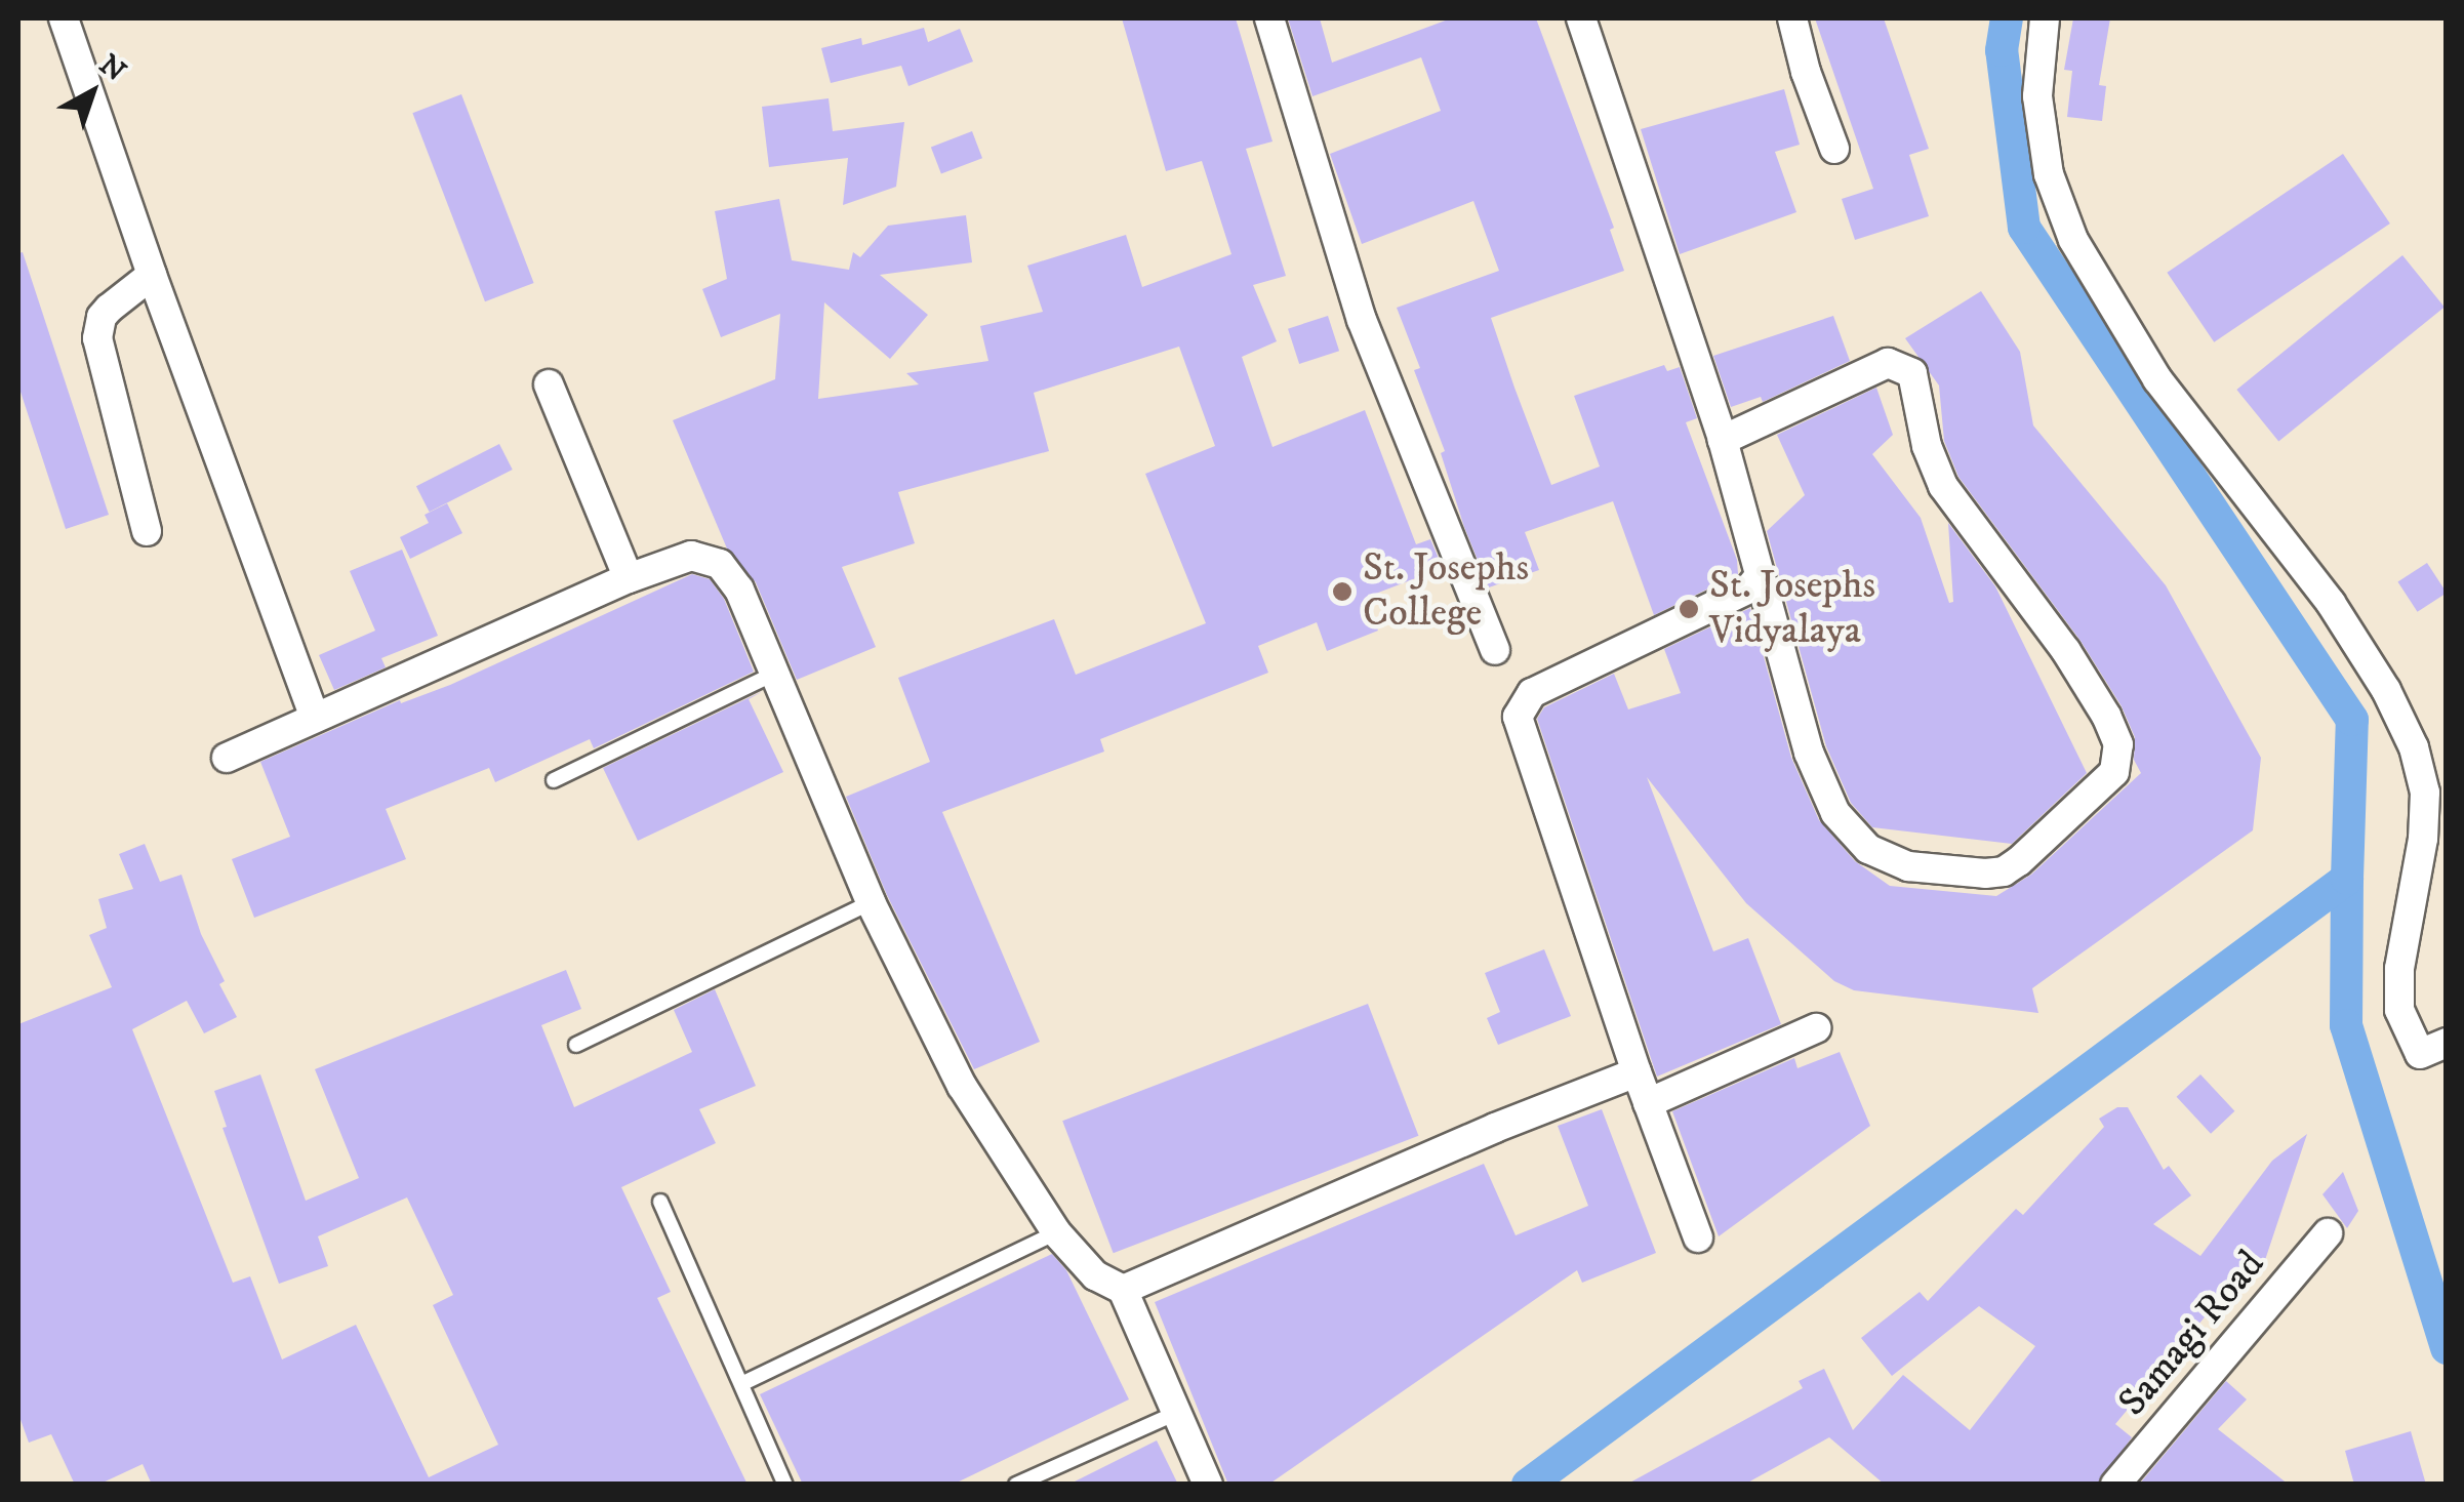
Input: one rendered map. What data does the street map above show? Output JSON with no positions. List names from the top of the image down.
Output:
{
  "streets": {
    "street": ["Samagi Road"]
  },
  "places": ["St. Josephs College", "St. Josephs Vidyalaya"],
  "north": "top right"
}
